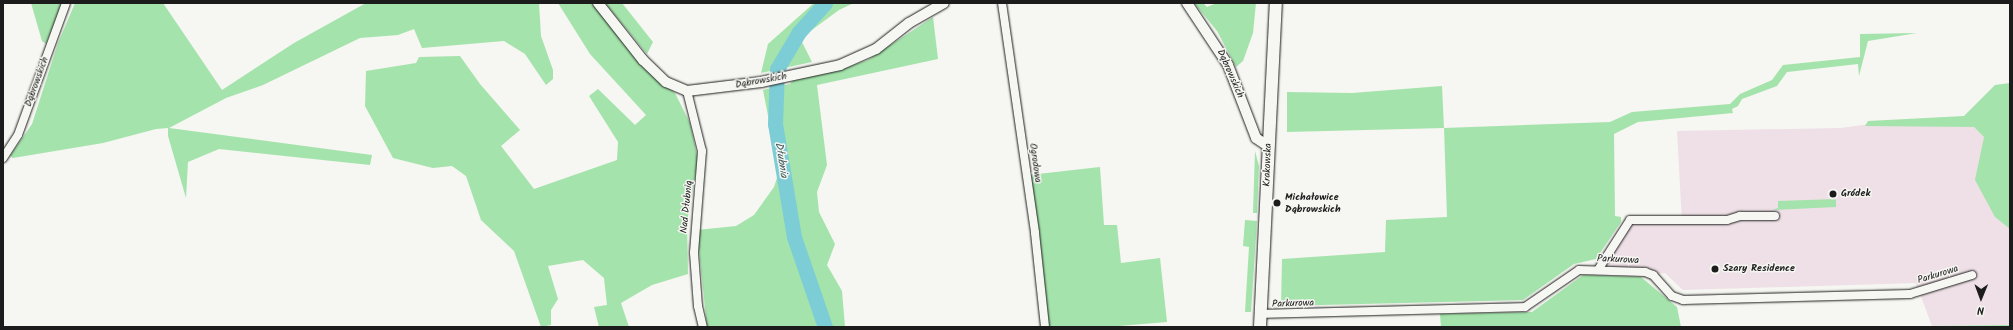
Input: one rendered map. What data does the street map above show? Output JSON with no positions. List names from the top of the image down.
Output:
{
  "streets": {
    "main road": ["Krakowska"],
    "street": [
      "Dąbrowskich",
      "Ogrodowa",
      "Nad Dłubnią",
      "Parkurowa"
    ]
  },
  "crossings": [
    ["Dąbrowskich", "Krakowska"],
    ["Dąbrowskich", "Nad Dłubnią"],
    ["Krakowska", "Parkurowa"]
  ],
  "water": ["Dłubnia"],
  "places": ["Gródek", "Michałowice Dąbrowskich", "Szary Residence"],
  "north": "bottom"
}
